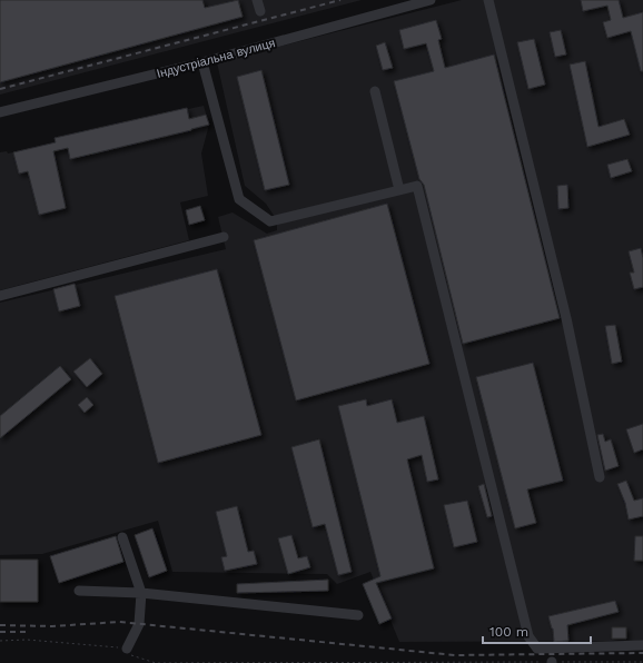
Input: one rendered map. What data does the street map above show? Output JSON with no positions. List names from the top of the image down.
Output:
{
  "streets": {
    "street": ["Індустріальна вулиця"]
  },
  "scale_bar": "100 m"
}
